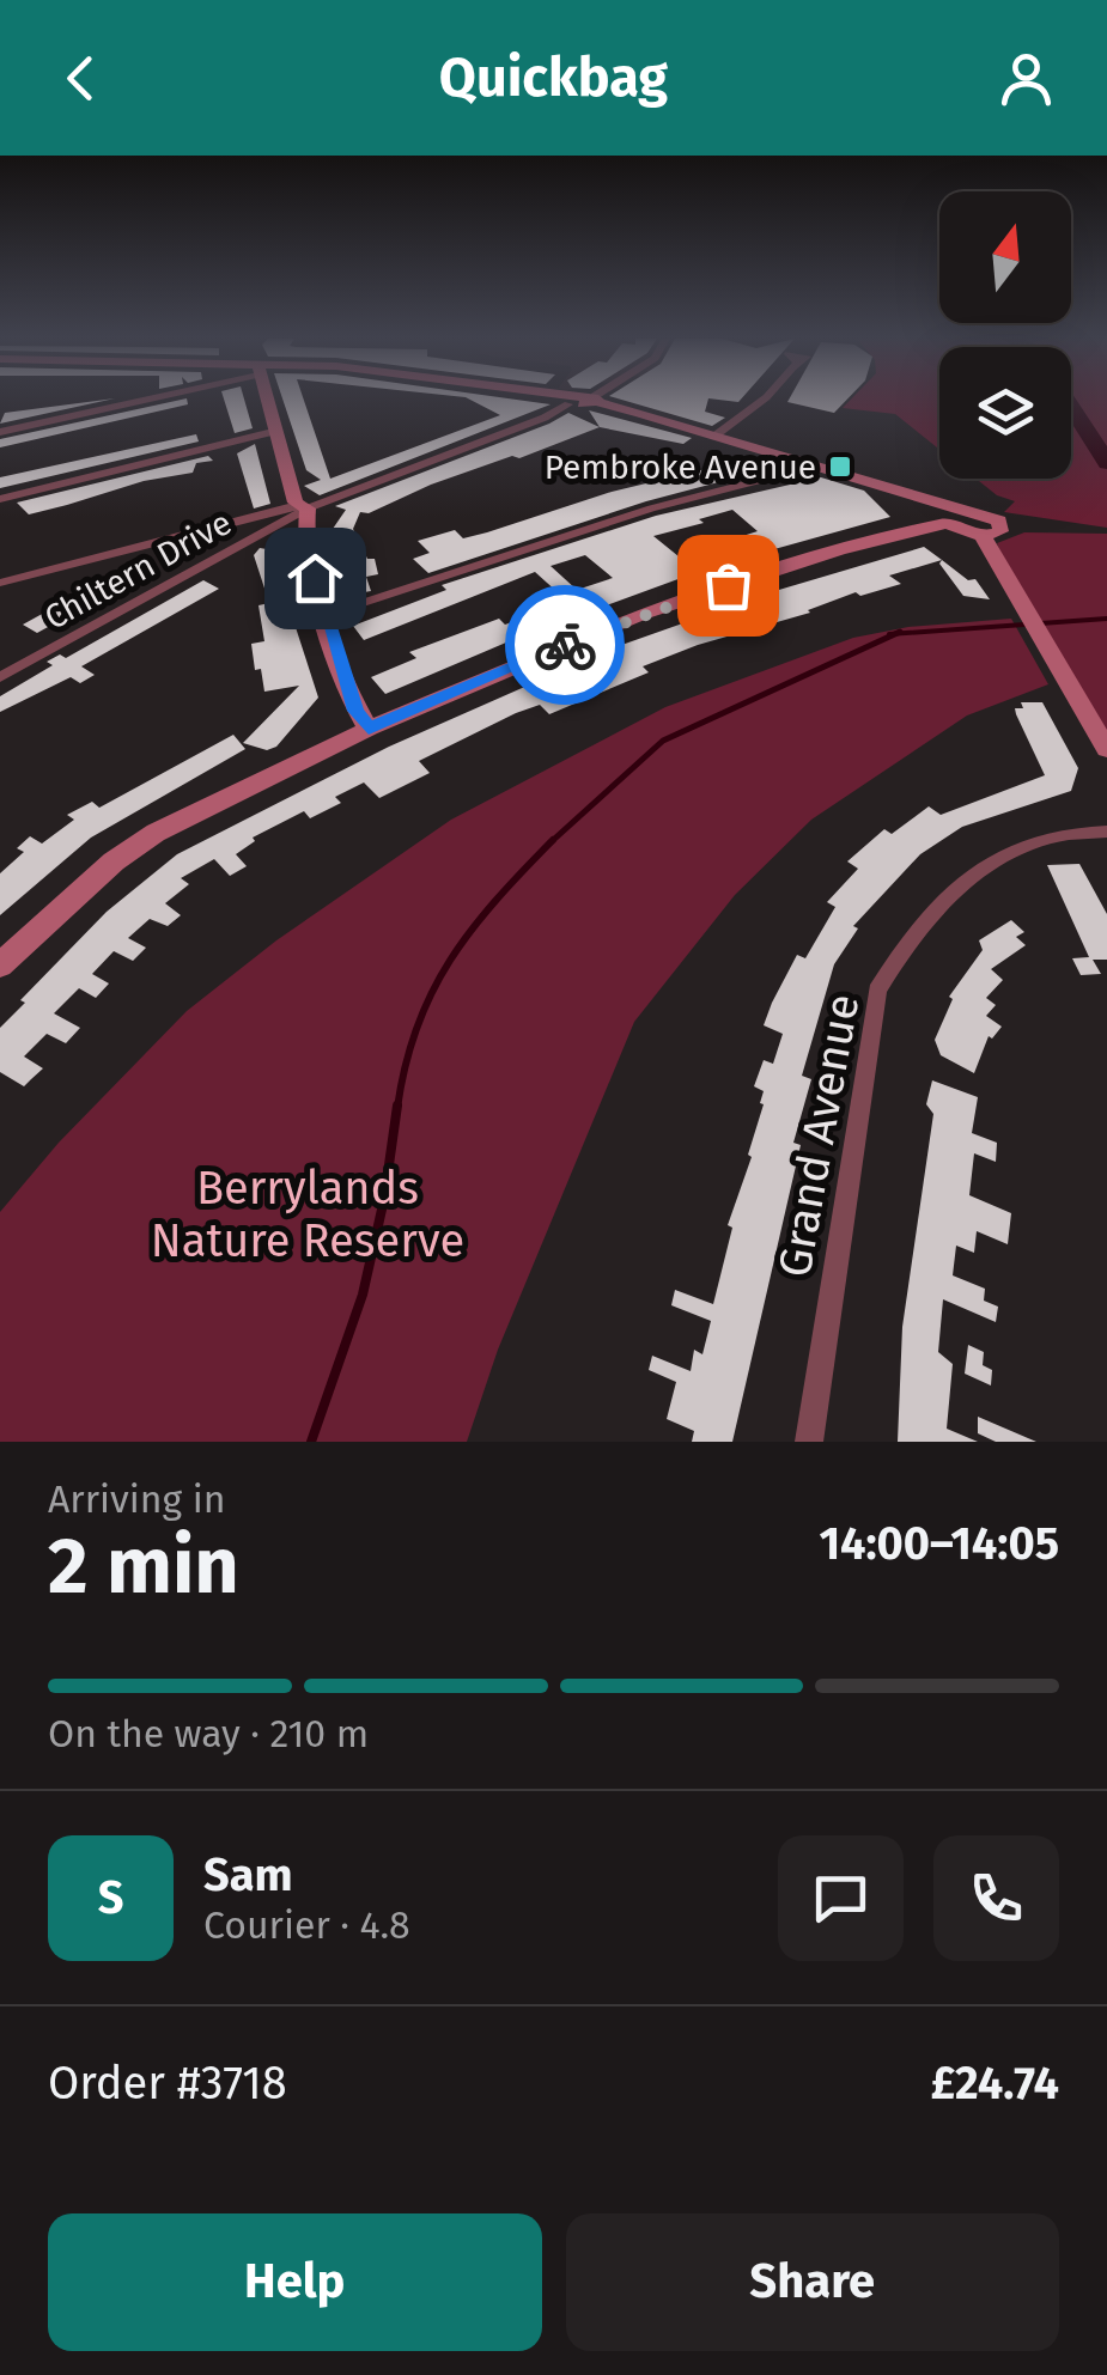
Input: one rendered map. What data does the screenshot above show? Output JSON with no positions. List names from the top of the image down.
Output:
{
  "streets": {
    "street": ["Chiltern Drive", "Grand Avenue"]
  },
  "parks": ["Berrylands Nature Reserve"],
  "places": {
    "transit": ["Pembroke Avenue"]
  },
  "north": "top",
  "page": {
    "header": "Quickbag",
    "heading": ["2 min", "Arriving in", "14:00–14:05"],
    "panel": [
      "Sam",
      "Courier · 4.8",
      "Order #3718",
      "£24.74"
    ],
    "bar": "On the way · 210 m",
    "round": "S",
    "buttons": ["Help", "Share"]
  }
}
